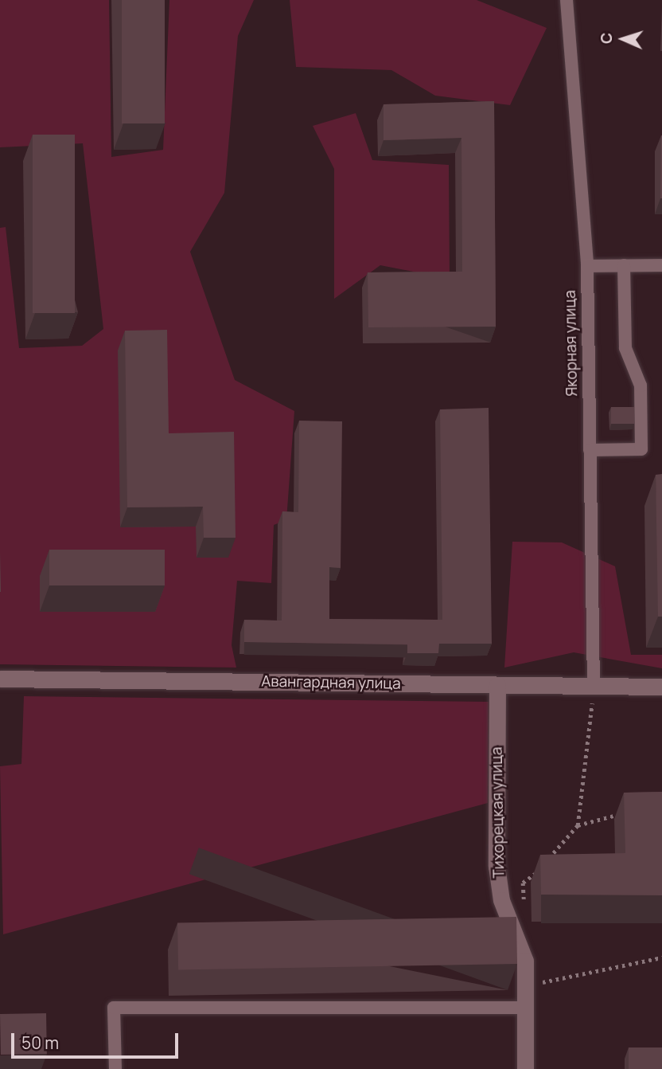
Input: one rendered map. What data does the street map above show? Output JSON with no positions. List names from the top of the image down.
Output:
{
  "streets": {
    "street": ["Авангардная улица", "Тихорецкая улица"],
    "lane": ["Якорная улица"]
  },
  "crossings": [
    ["Якорная улица", "Авангардная улица"],
    ["Авангардная улица", "Тихорецкая улица"]
  ],
  "scale_bar": "50 m",
  "north": "left"
}
